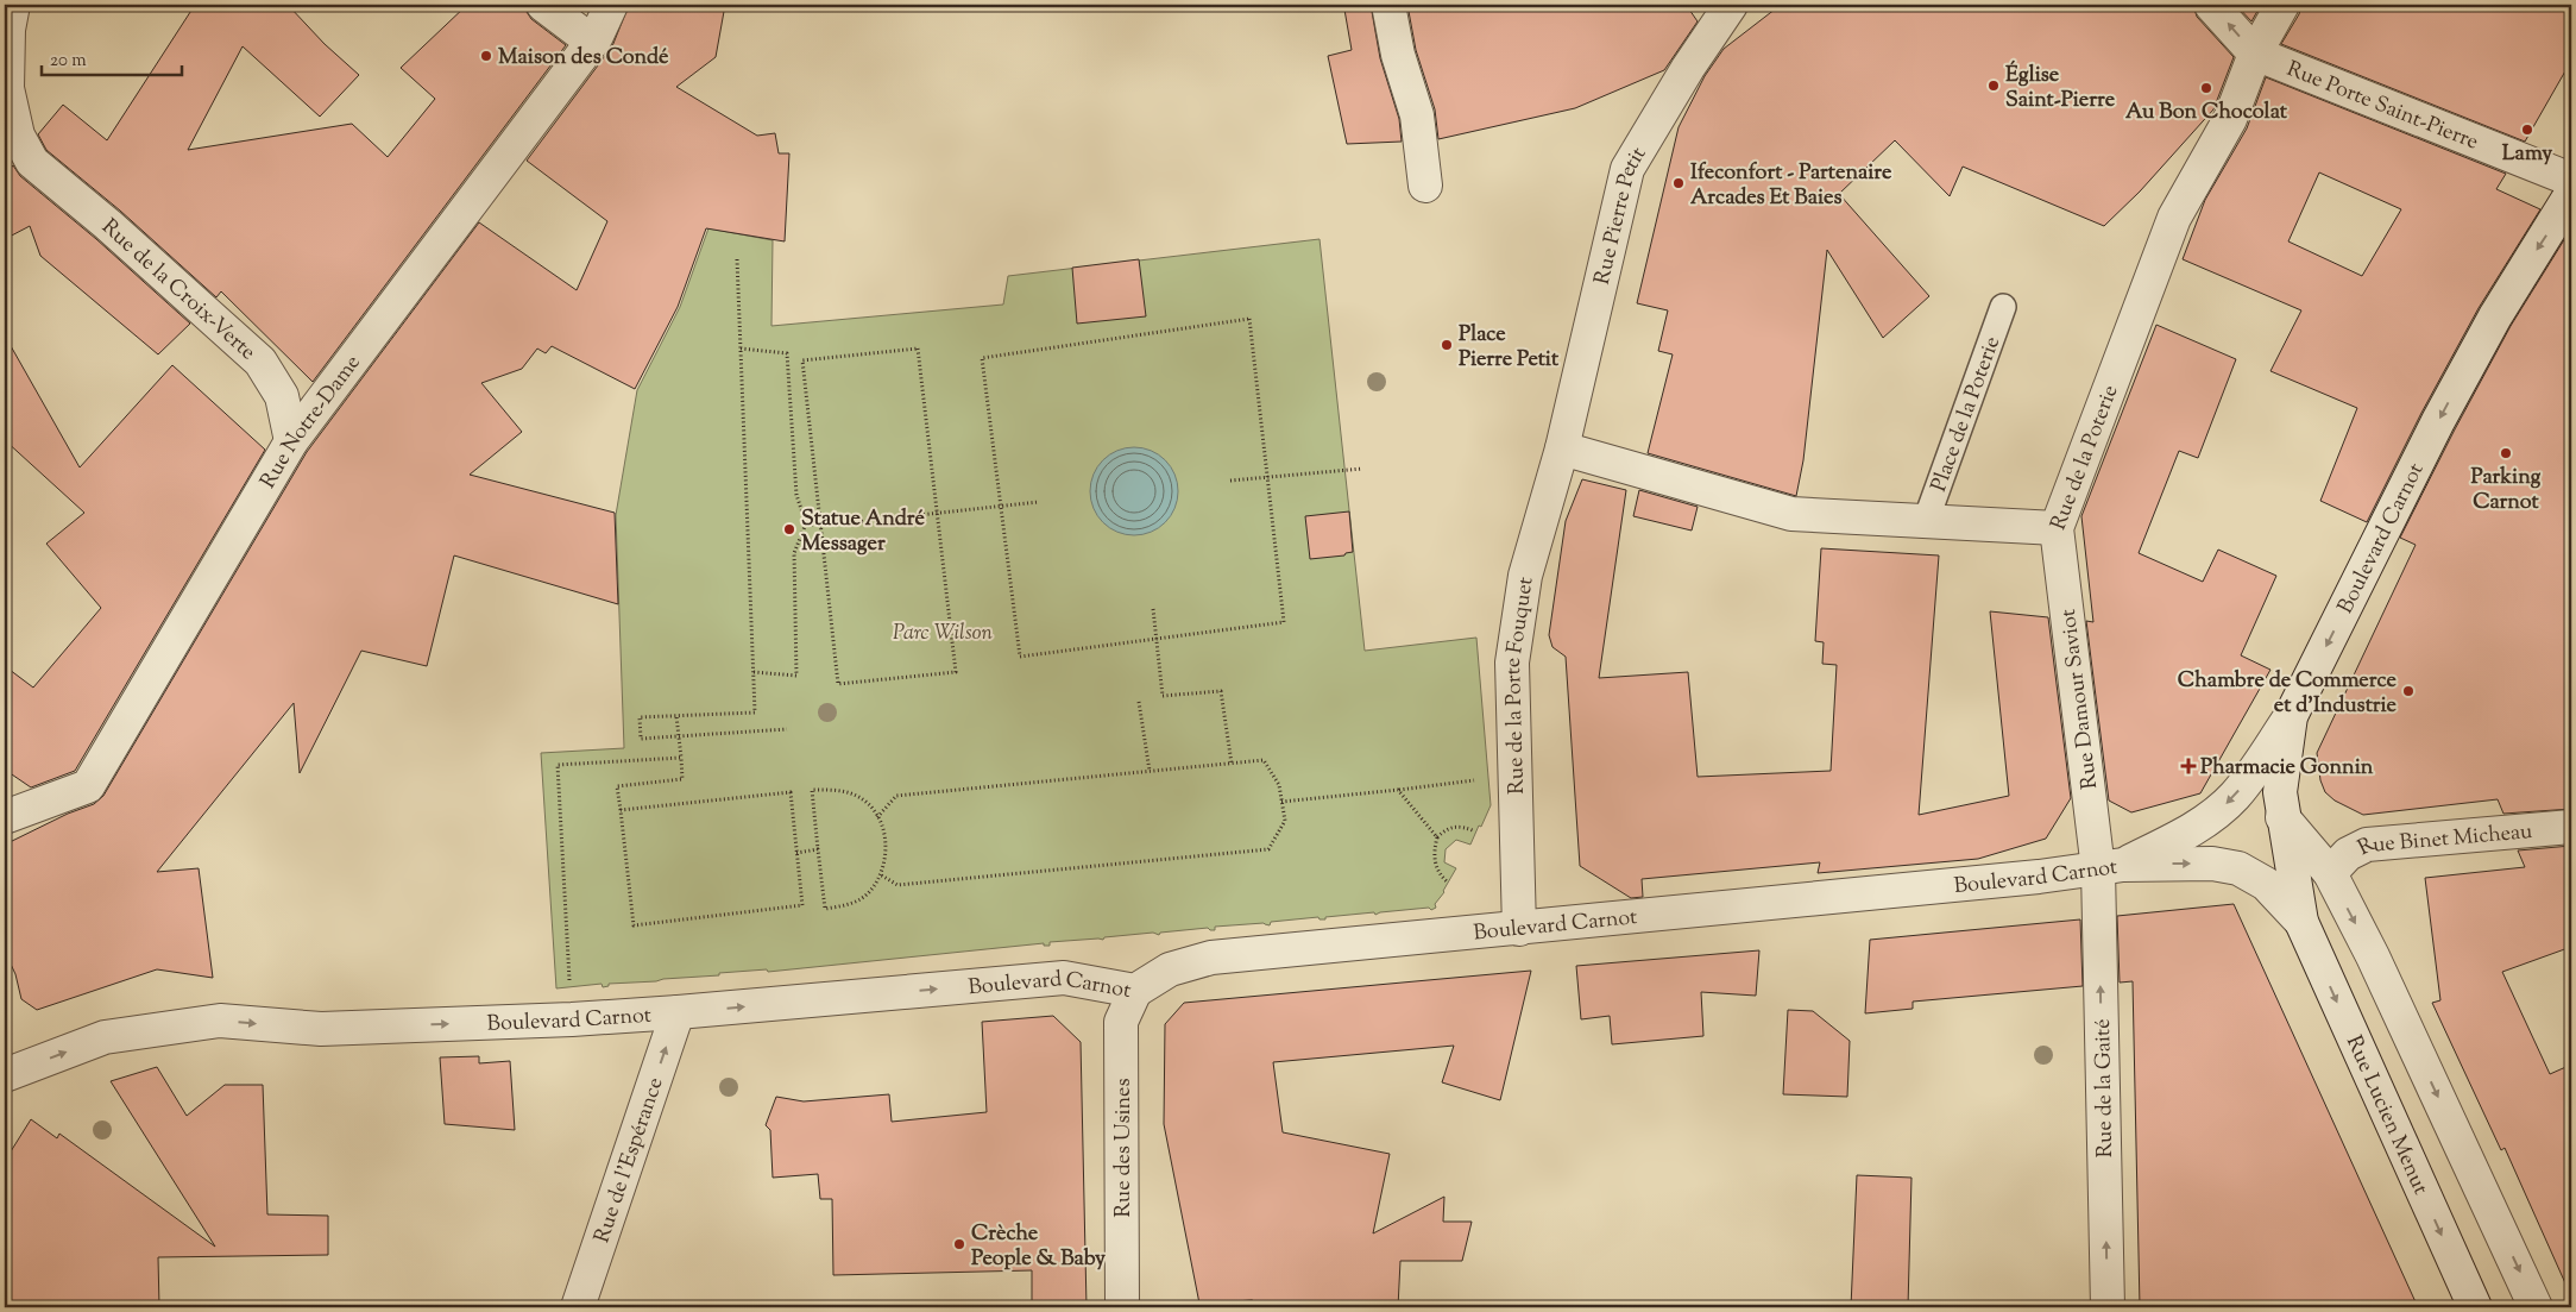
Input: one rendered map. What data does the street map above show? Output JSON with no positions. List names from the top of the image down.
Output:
{
  "streets": {
    "street": [
      "Rue Porte Saint-Pierre",
      "Rue Pierre Petit",
      "Rue de la Croix-Verte",
      "Rue Notre-Dame",
      "Rue de la Poterie",
      "Boulevard Carnot",
      "Rue de la Porte Fouquet",
      "Rue Damour Saviot",
      "Rue Binet Micheau",
      "Rue de la Gaité",
      "Rue Lucien Menut",
      "Rue des Usines",
      "Rue de l'Espérance"
    ],
    "lane": ["Place de la Poterie"]
  },
  "crossings": [
    ["Rue Porte Saint-Pierre", "Rue de la Poterie"],
    ["Rue Pierre Petit", "Rue de la Poterie"],
    ["Rue Pierre Petit", "Rue de la Porte Fouquet"],
    ["Rue de la Croix-Verte", "Rue Notre-Dame"],
    ["Place de la Poterie", "Rue de la Poterie"],
    ["Rue de la Poterie", "Rue de la Porte Fouquet"],
    ["Rue de la Poterie", "Rue Damour Saviot"],
    ["Boulevard Carnot", "Rue de la Porte Fouquet"],
    ["Boulevard Carnot", "Rue Damour Saviot"],
    ["Boulevard Carnot", "Rue de la Gaité"],
    ["Boulevard Carnot", "Rue Lucien Menut"],
    ["Boulevard Carnot", "Rue des Usines"],
    ["Boulevard Carnot", "Rue de l'Espérance"],
    ["Rue Damour Saviot", "Rue de la Gaité"]
  ],
  "one_way": ["Rue de l'Espérance"],
  "parks": ["Parc Wilson"],
  "places": {
    "other": [
      "Maison des Condé",
      "Église Saint-Pierre",
      "Au Bon Chocolat",
      "Lamy",
      "Ifeconfort - Partenaire Arcades Et Baies",
      "Place Pierre Petit",
      "Parking Carnot",
      "Statue André Messager",
      "Chambre de Commerce et d'Industrie",
      "Crèche People & Baby"
    ],
    "health": ["Pharmacie Gonnin"]
  },
  "scale_bar": "20 m"
}
